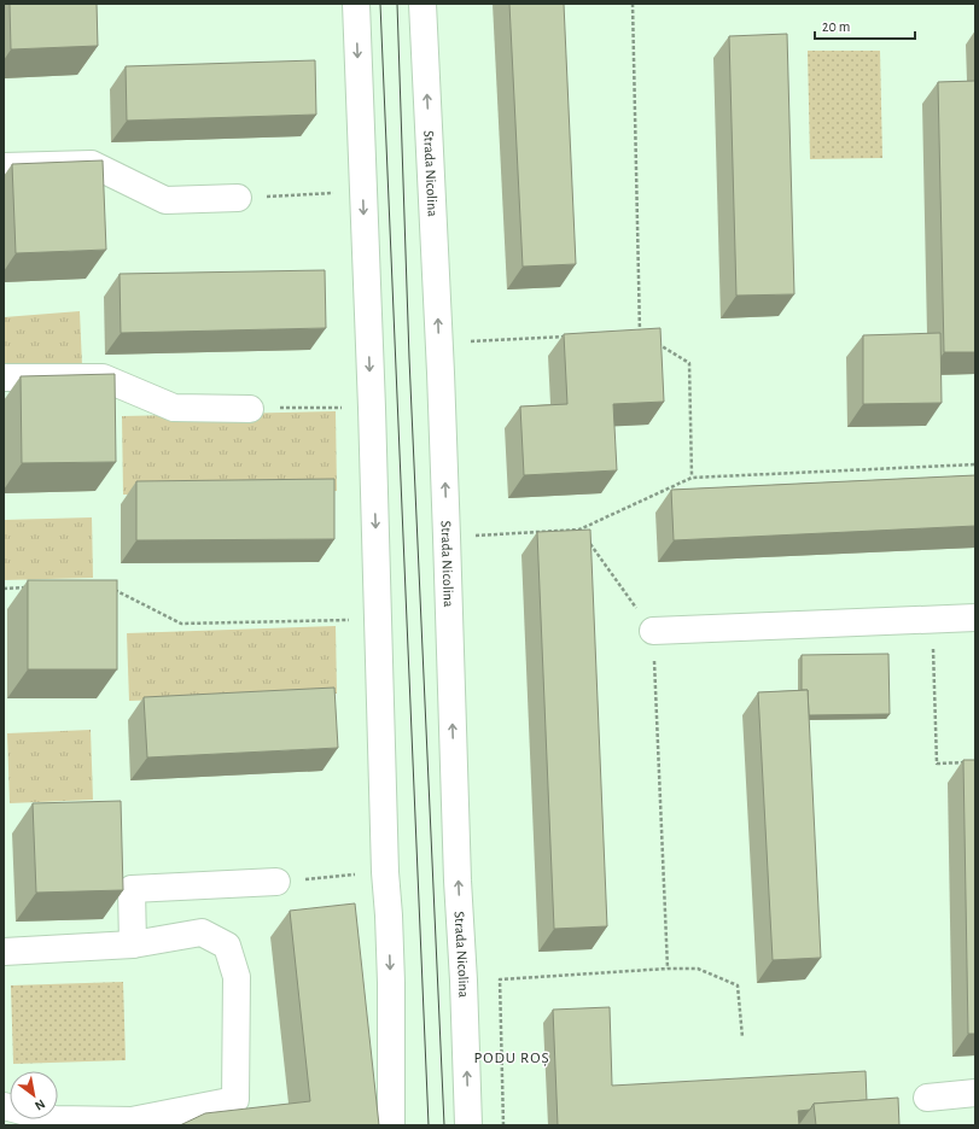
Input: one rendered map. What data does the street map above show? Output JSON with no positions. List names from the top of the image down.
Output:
{
  "streets": {
    "main road": ["Strada Nicolina"]
  },
  "districts": ["PODU ROȘ"],
  "scale_bar": "20 m",
  "north": "bottom right"
}
